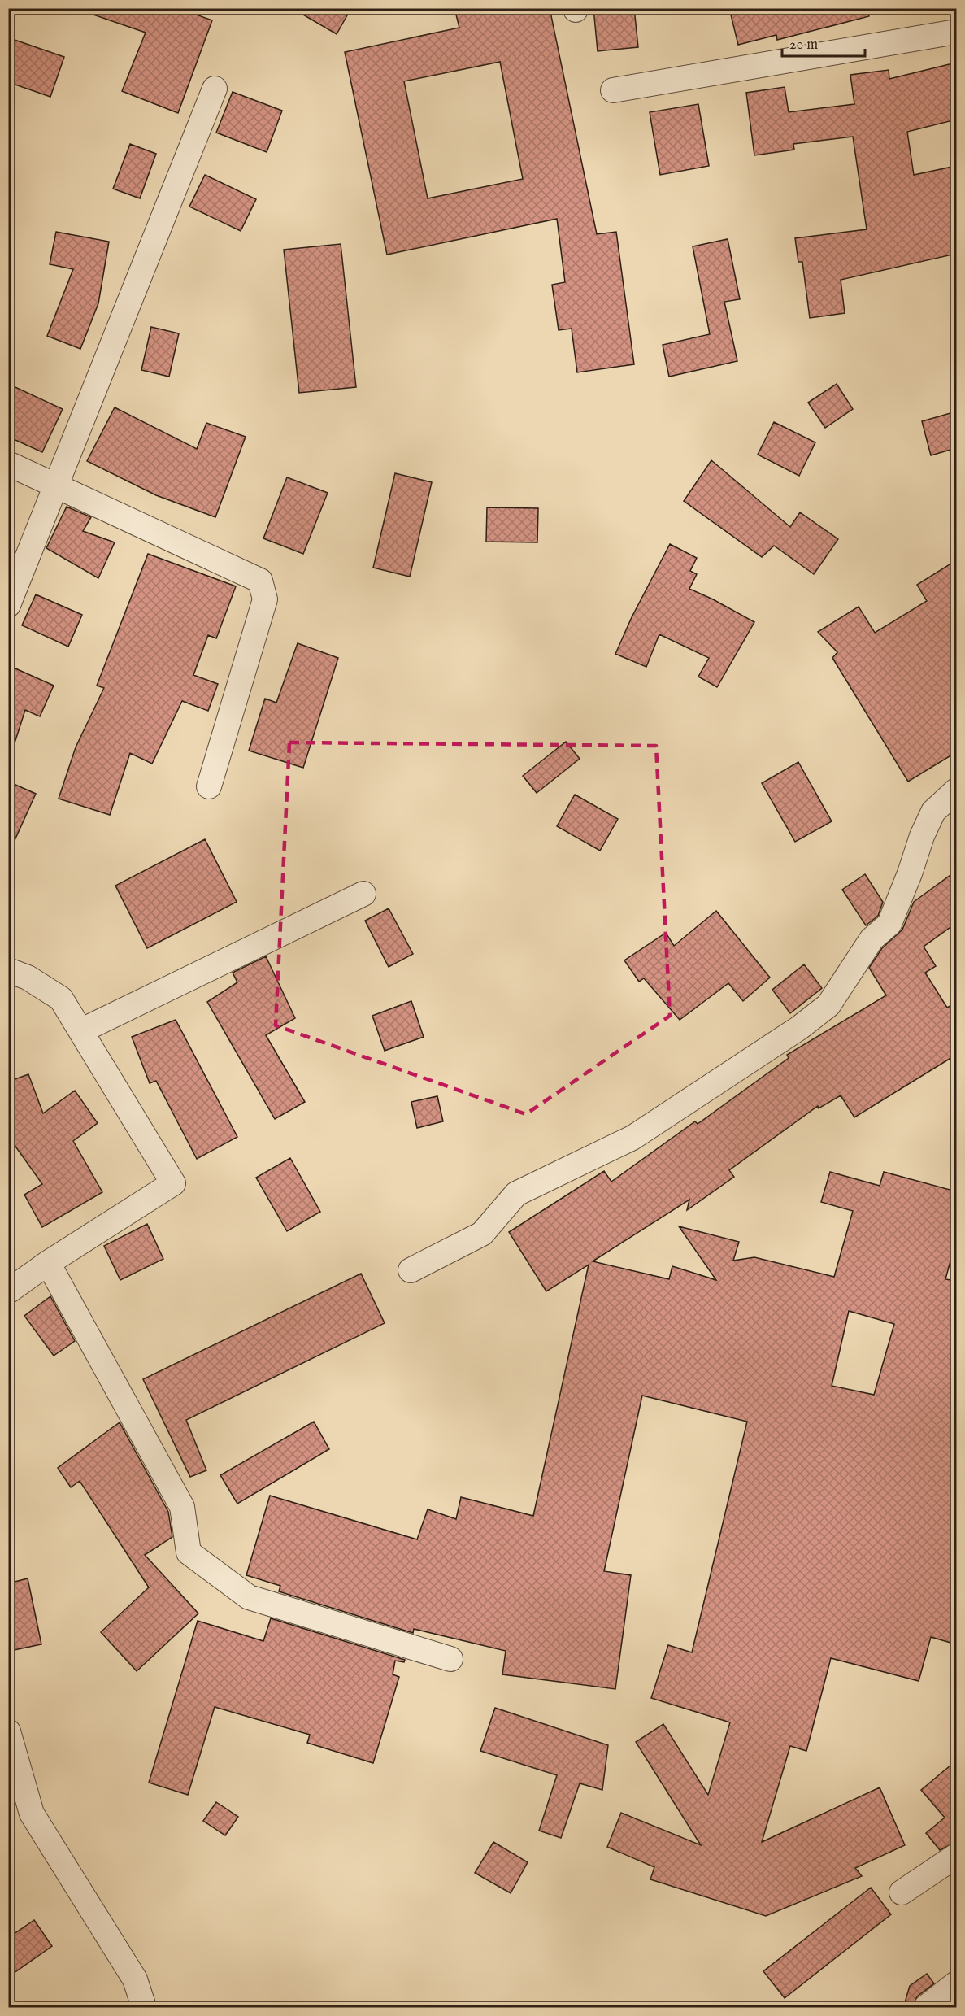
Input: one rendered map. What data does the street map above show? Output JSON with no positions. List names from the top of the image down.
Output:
{
  "scale_bar": "20 m"
}
